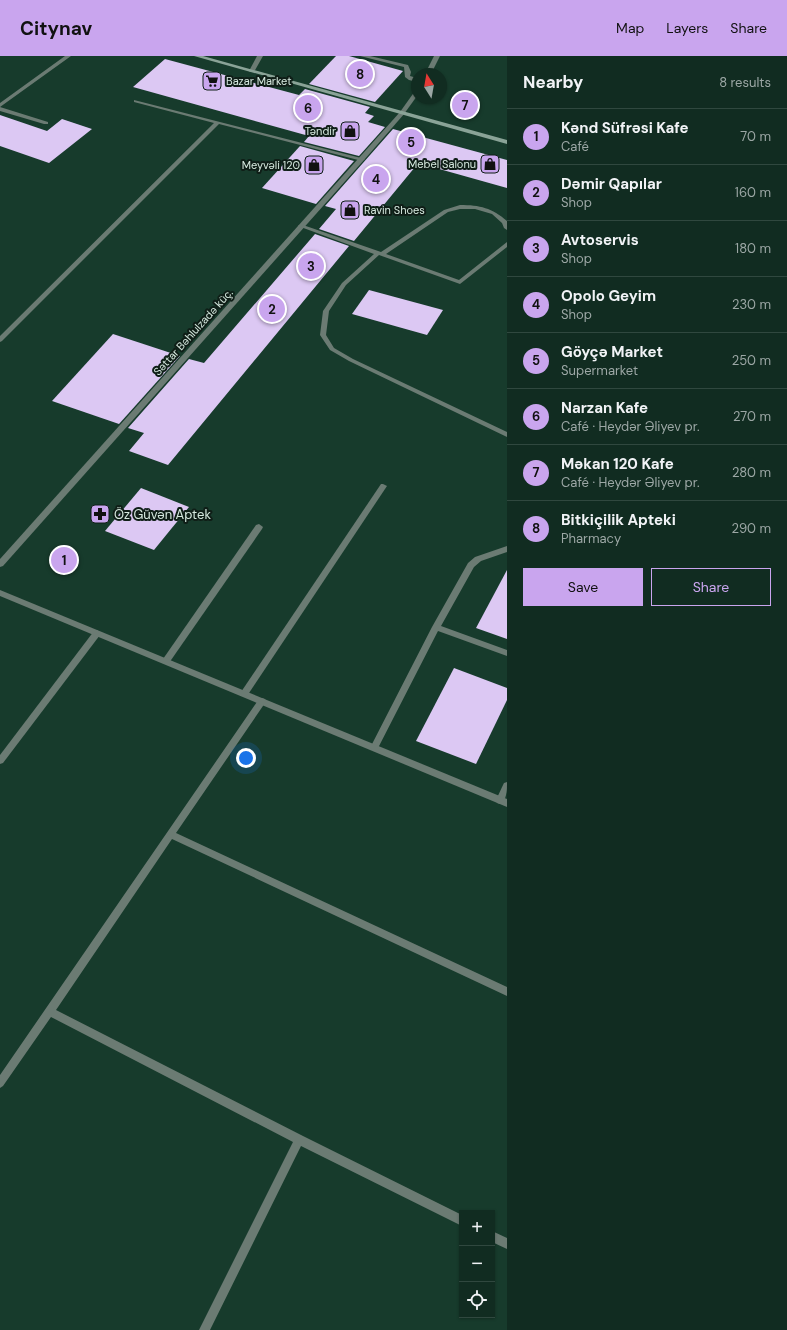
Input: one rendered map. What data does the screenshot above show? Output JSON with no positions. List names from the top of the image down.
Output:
{
  "streets": {
    "street": ["Səttar Bəhlulzadə küç."]
  },
  "places": {
    "supermarket": ["Bazar Market"],
    "shop": [
      "Təndir",
      "Mebel Salonu",
      "Meyvəli 120",
      "Ravin Shoes"
    ],
    "pharmacy": ["Öz Güvən Aptek"]
  },
  "north": "top",
  "page": {
    "header": "Citynav",
    "nav": ["Map", "Layers", "Share"],
    "heading": ["Nearby", "8 results"],
    "pins": [
      "8",
      "7",
      "6",
      "5",
      "4",
      "3",
      "2",
      "1"
    ],
    "list": [
      {
        "mark": "1",
        "name": "Kənd Süfrəsi Kafe",
        "note": "Café",
        "value": "70 m"
      },
      {
        "mark": "2",
        "name": "Dəmir Qapılar",
        "note": "Shop",
        "value": "160 m"
      },
      {
        "mark": "3",
        "name": "Avtoservis",
        "note": "Shop",
        "value": "180 m"
      },
      {
        "mark": "4",
        "name": "Opolo Geyim",
        "note": "Shop",
        "value": "230 m"
      },
      {
        "mark": "5",
        "name": "Göyçə Market",
        "note": "Supermarket",
        "value": "250 m"
      },
      {
        "mark": "6",
        "name": "Narzan Kafe",
        "note": "Café · Heydər Əliyev pr.",
        "value": "270 m"
      },
      {
        "mark": "7",
        "name": "Məkan 120 Kafe",
        "note": "Café · Heydər Əliyev pr.",
        "value": "280 m"
      },
      {
        "mark": "8",
        "name": "Bitkiçilik Apteki",
        "note": "Pharmacy",
        "value": "290 m"
      }
    ],
    "buttons": ["Save", "Share"],
    "map_buttons": ["+", "−"]
  }
}
